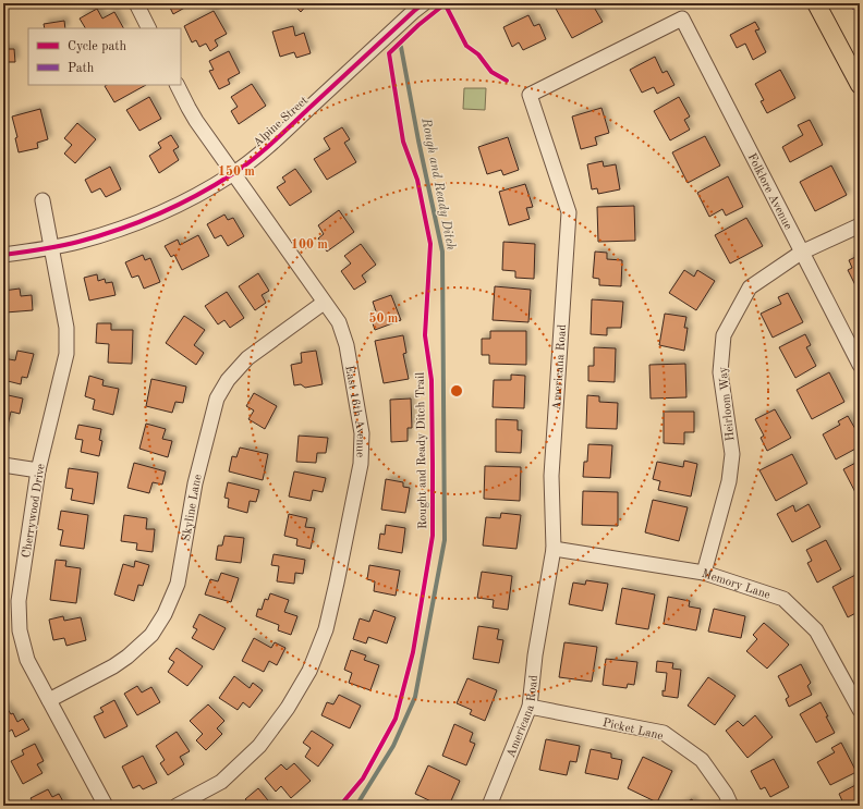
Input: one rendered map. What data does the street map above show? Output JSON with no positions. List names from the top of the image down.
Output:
{
  "streets": {
    "street": [
      "Alpine Street",
      "Folklore Avenue",
      "Americana Road",
      "Heirloom Way",
      "East 16th Avenue",
      "Skyline Lane",
      "Cherrywood Drive",
      "Memory Lane",
      "Picket Lane"
    ],
    "cycle path": ["Rought and Ready Ditch Trail"]
  },
  "crossings": [
    ["Alpine Street", "East 16th Avenue"],
    ["Alpine Street", "Cherrywood Drive"],
    ["Folklore Avenue", "Americana Road"],
    ["Folklore Avenue", "Heirloom Way"],
    ["Americana Road", "Memory Lane"],
    ["Americana Road", "Picket Lane"],
    ["Heirloom Way", "Memory Lane"],
    ["East 16th Avenue", "Skyline Lane"],
    ["Skyline Lane", "Cherrywood Drive"]
  ],
  "water": ["Rough and Ready Ditch"],
  "legend": ["Cycle path", "Path"],
  "rings": ["150 m", "100 m", "50 m"]
}
